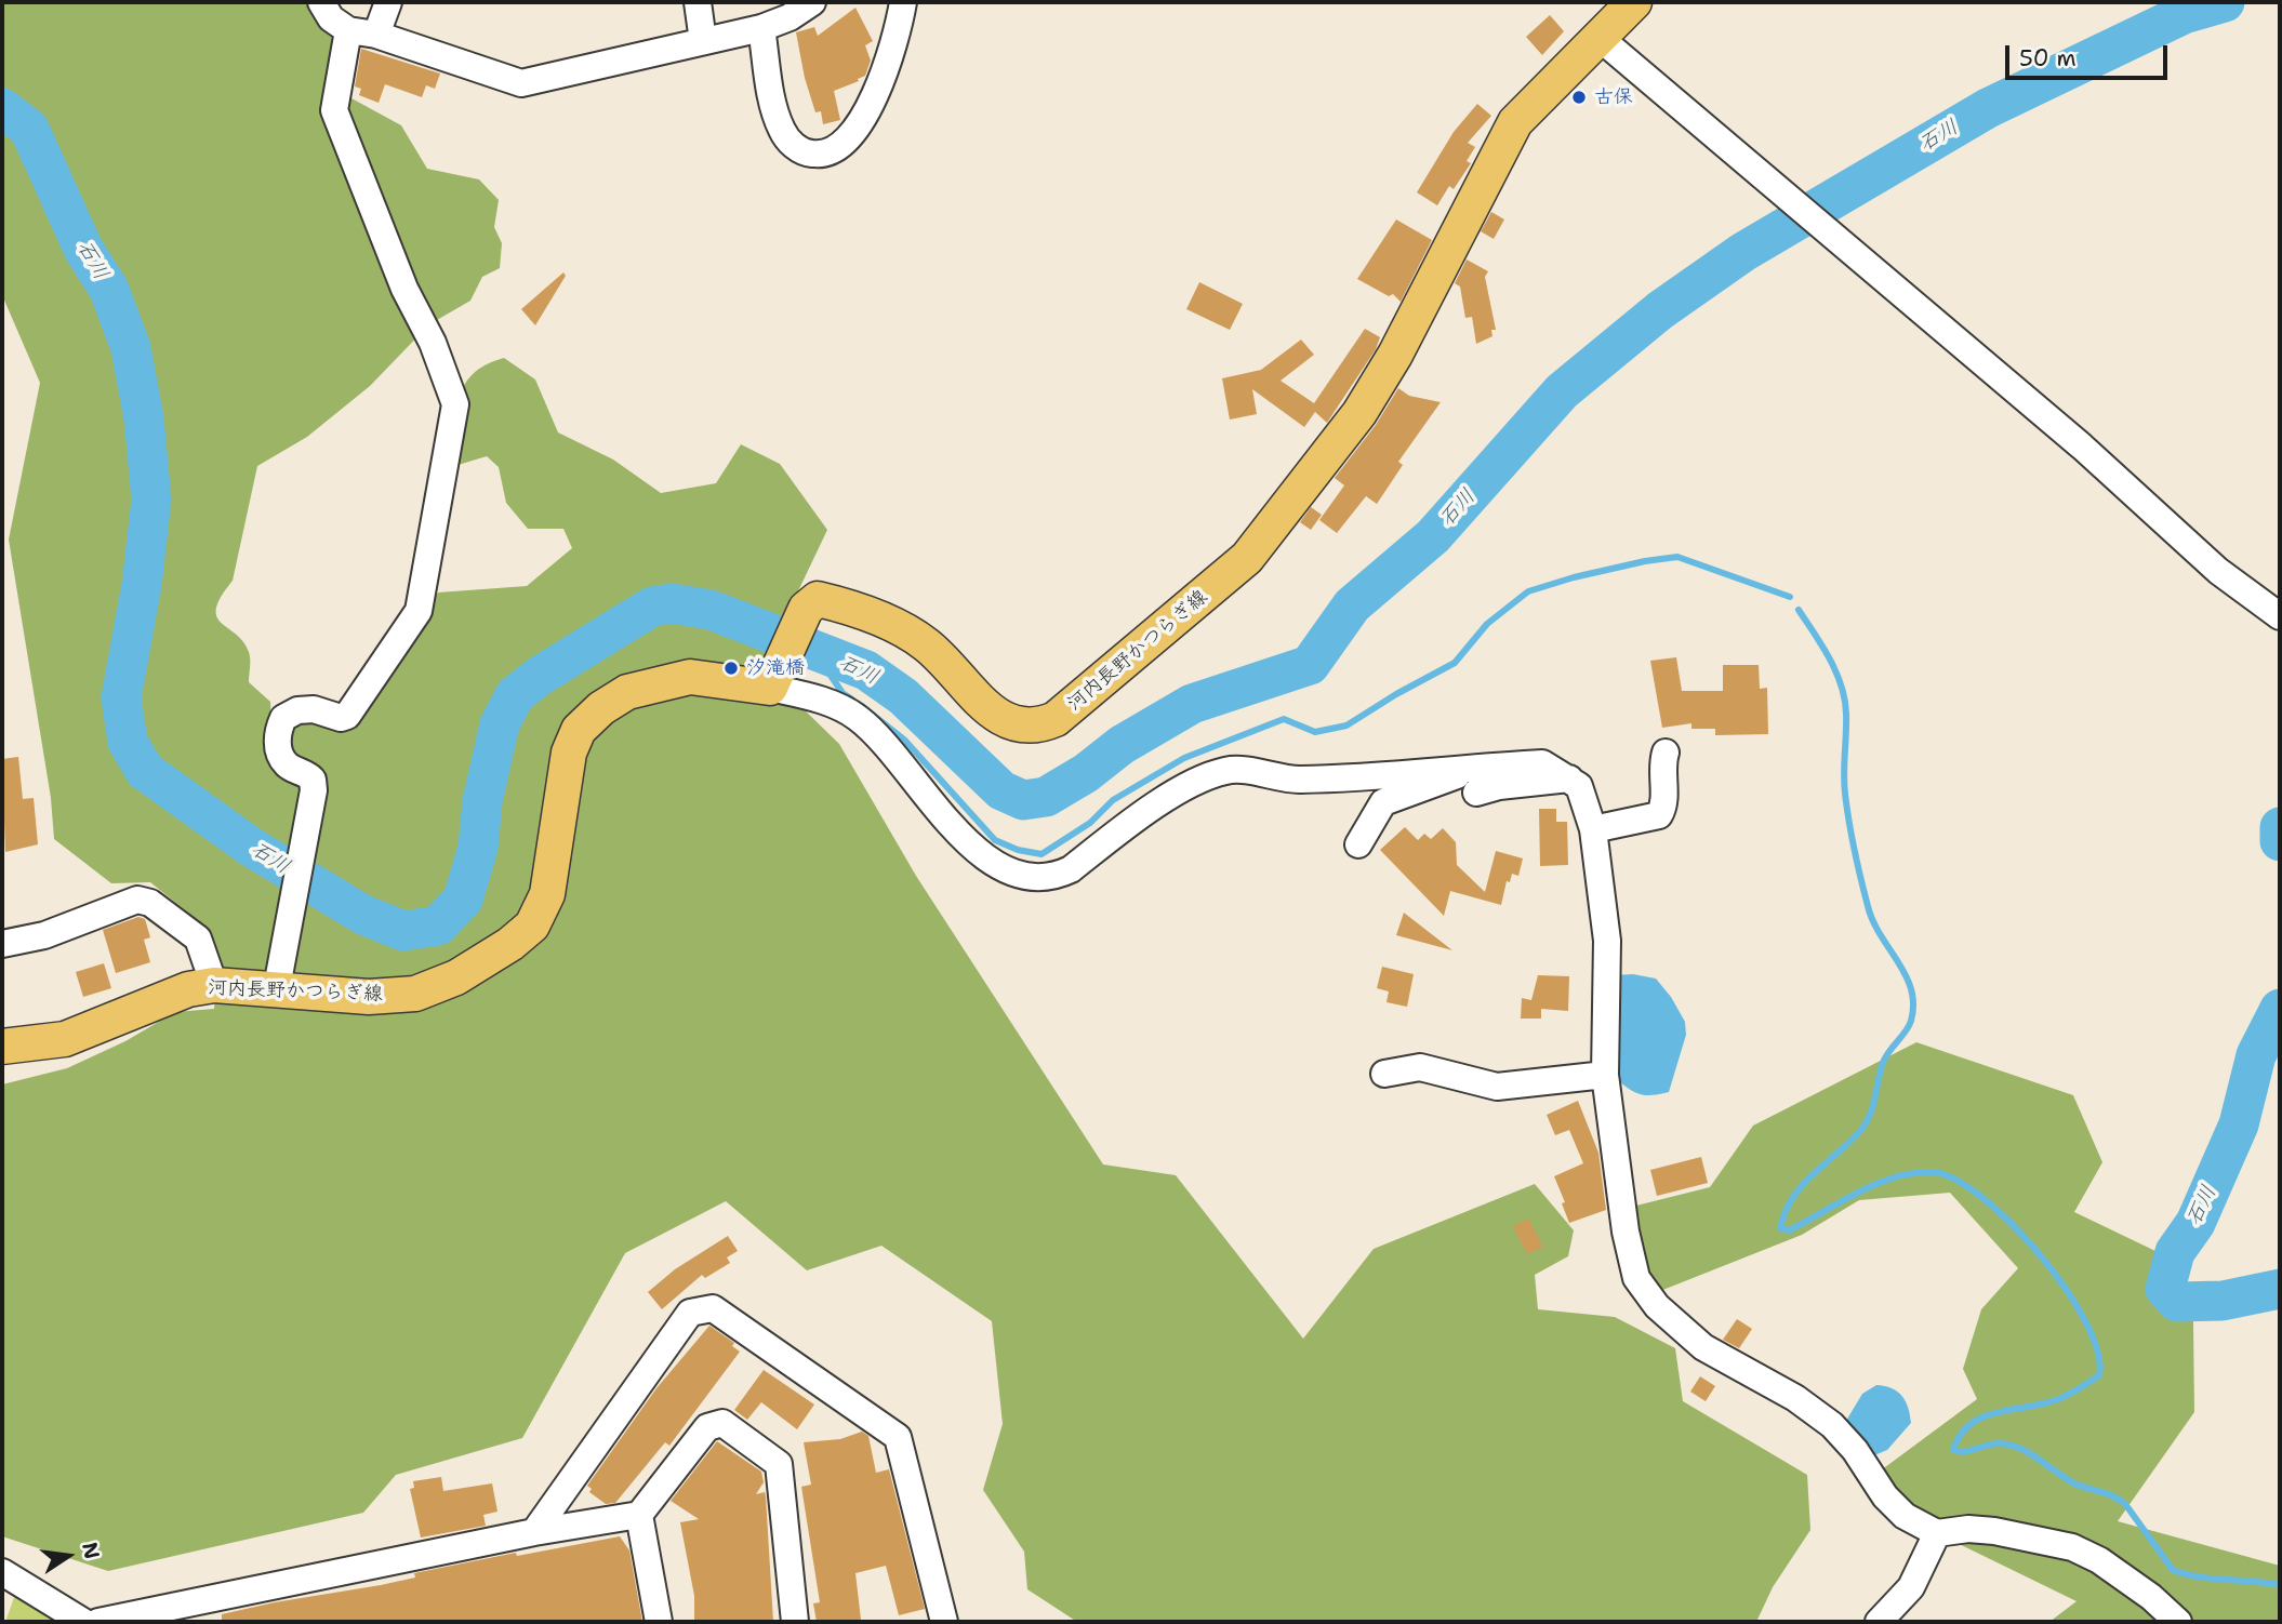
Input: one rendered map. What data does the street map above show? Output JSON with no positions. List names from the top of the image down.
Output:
{
  "streets": {
    "main road": ["河内長野かつらぎ線"]
  },
  "water": ["石川"],
  "places": ["古保", "汐滝橋"],
  "scale_bar": "50 m",
  "north": "right"
}
